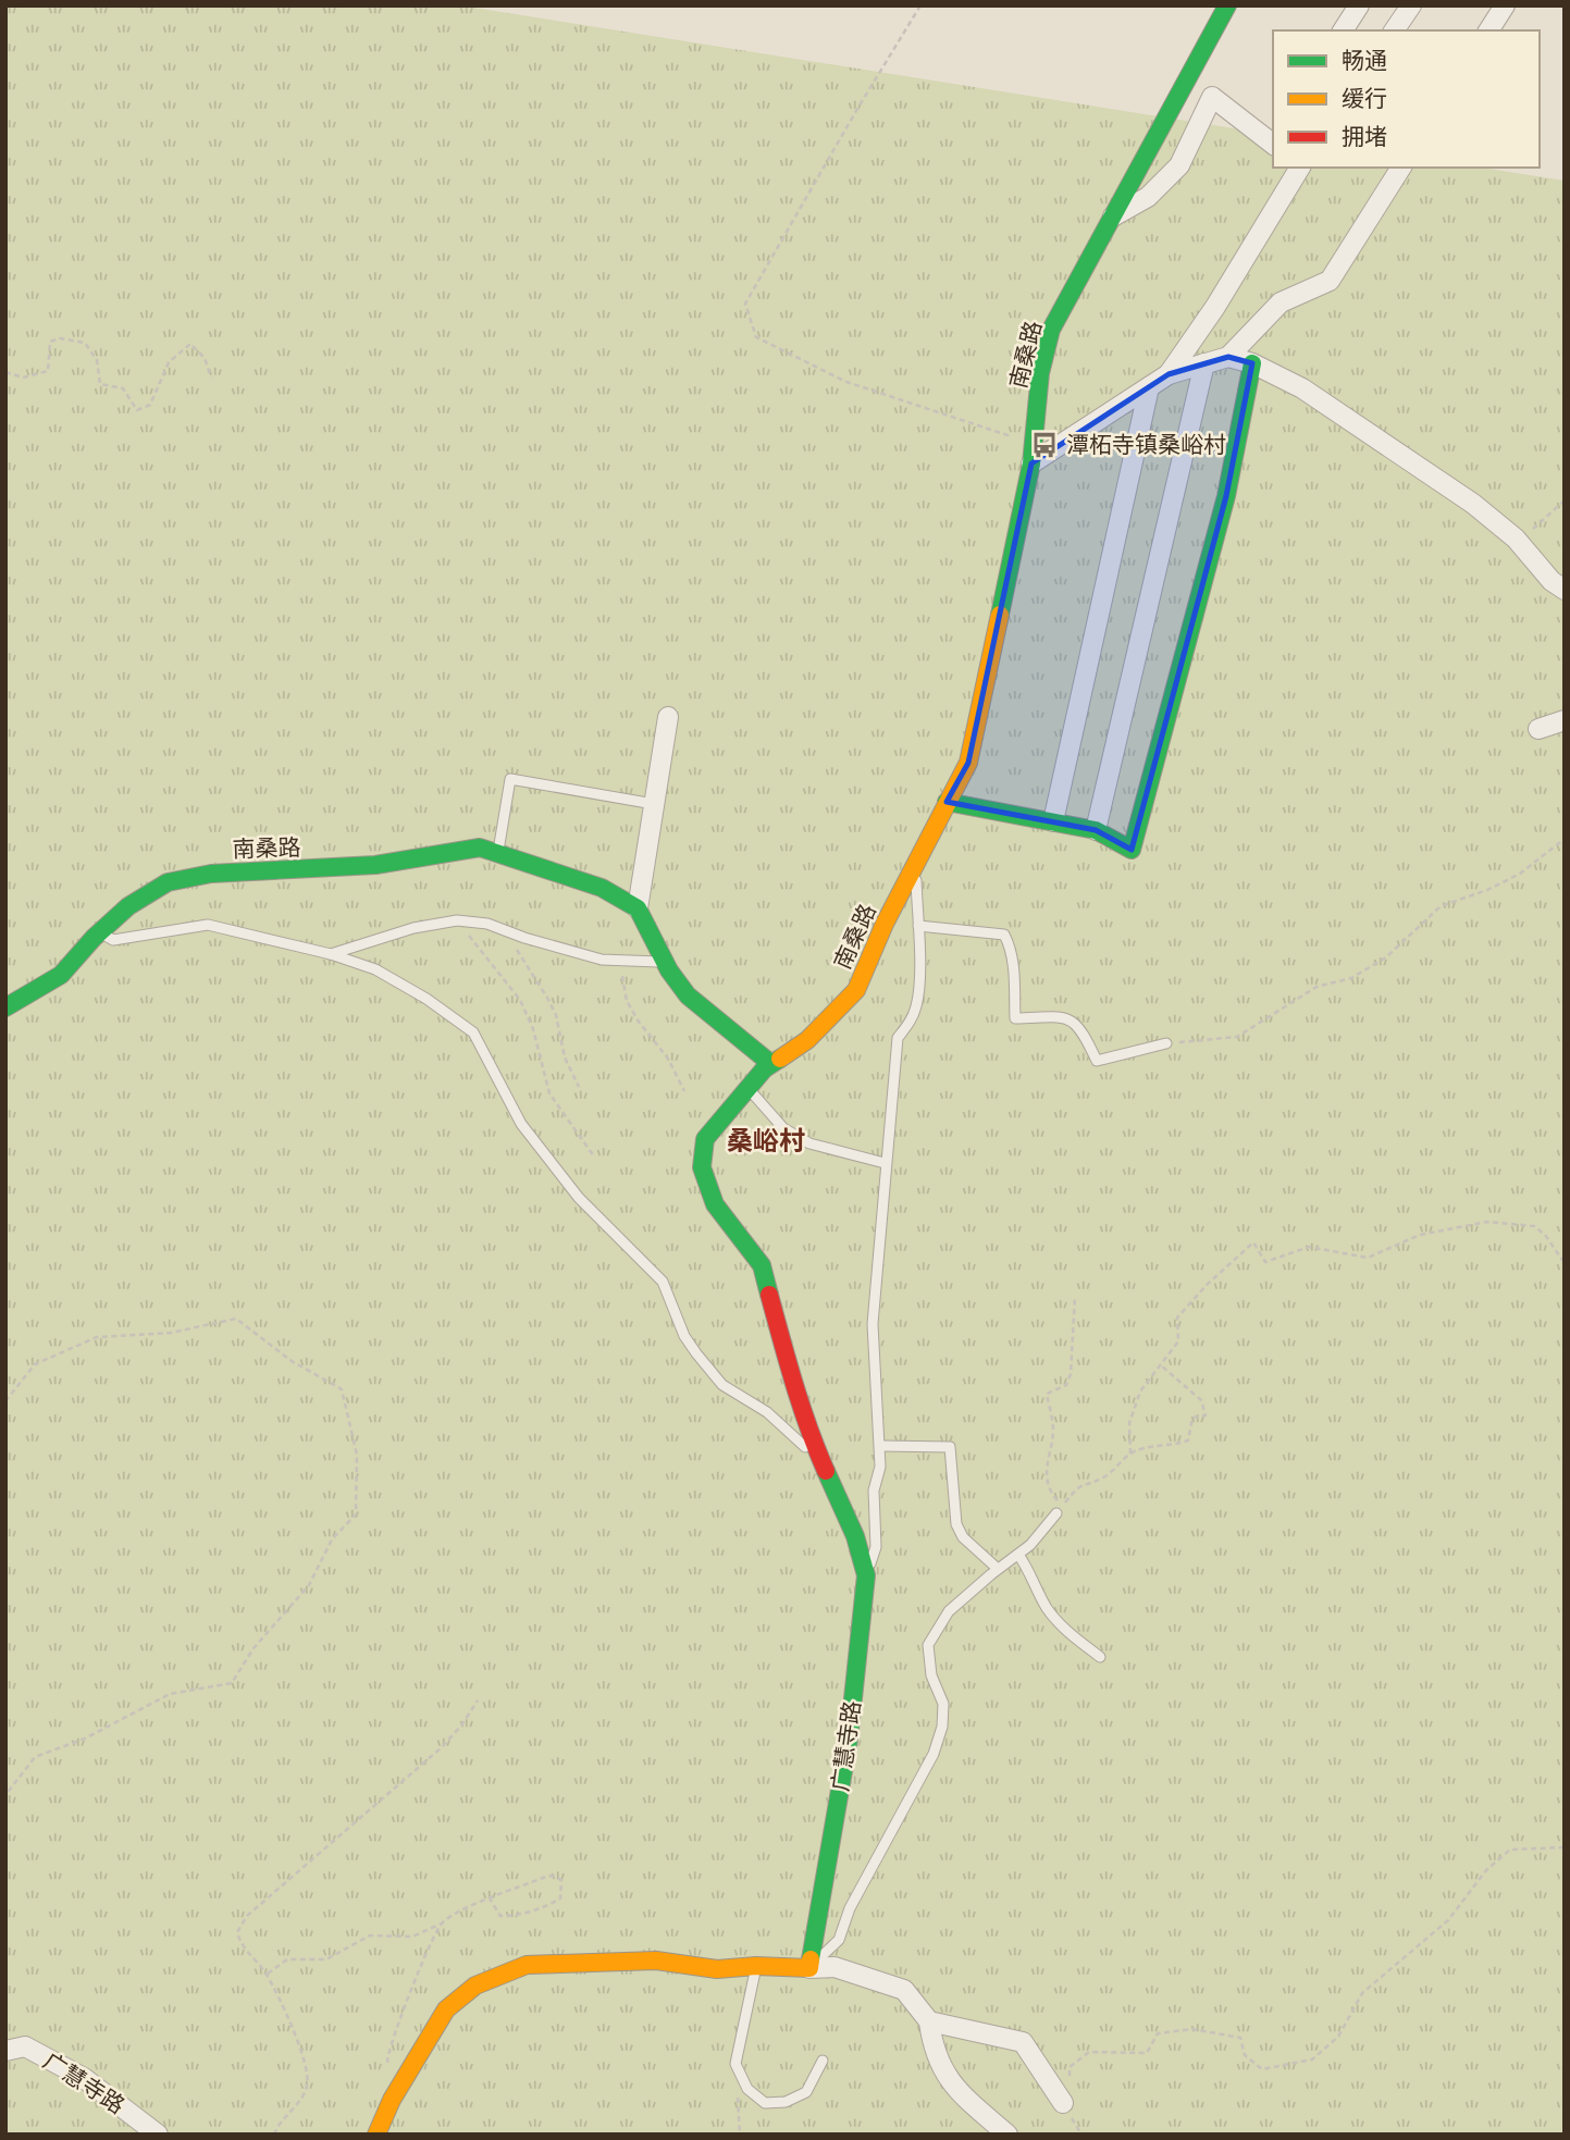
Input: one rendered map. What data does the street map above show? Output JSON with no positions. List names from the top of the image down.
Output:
{
  "streets": {
    "street": ["南桑路", "广慧寺路"]
  },
  "crossings": [
    ["南桑路", "广慧寺路"]
  ],
  "districts": ["桑峪村"],
  "places": {
    "bus stop": ["潭柘寺镇桑峪村"]
  },
  "legend": ["畅通", "缓行", "拥堵"]
}
